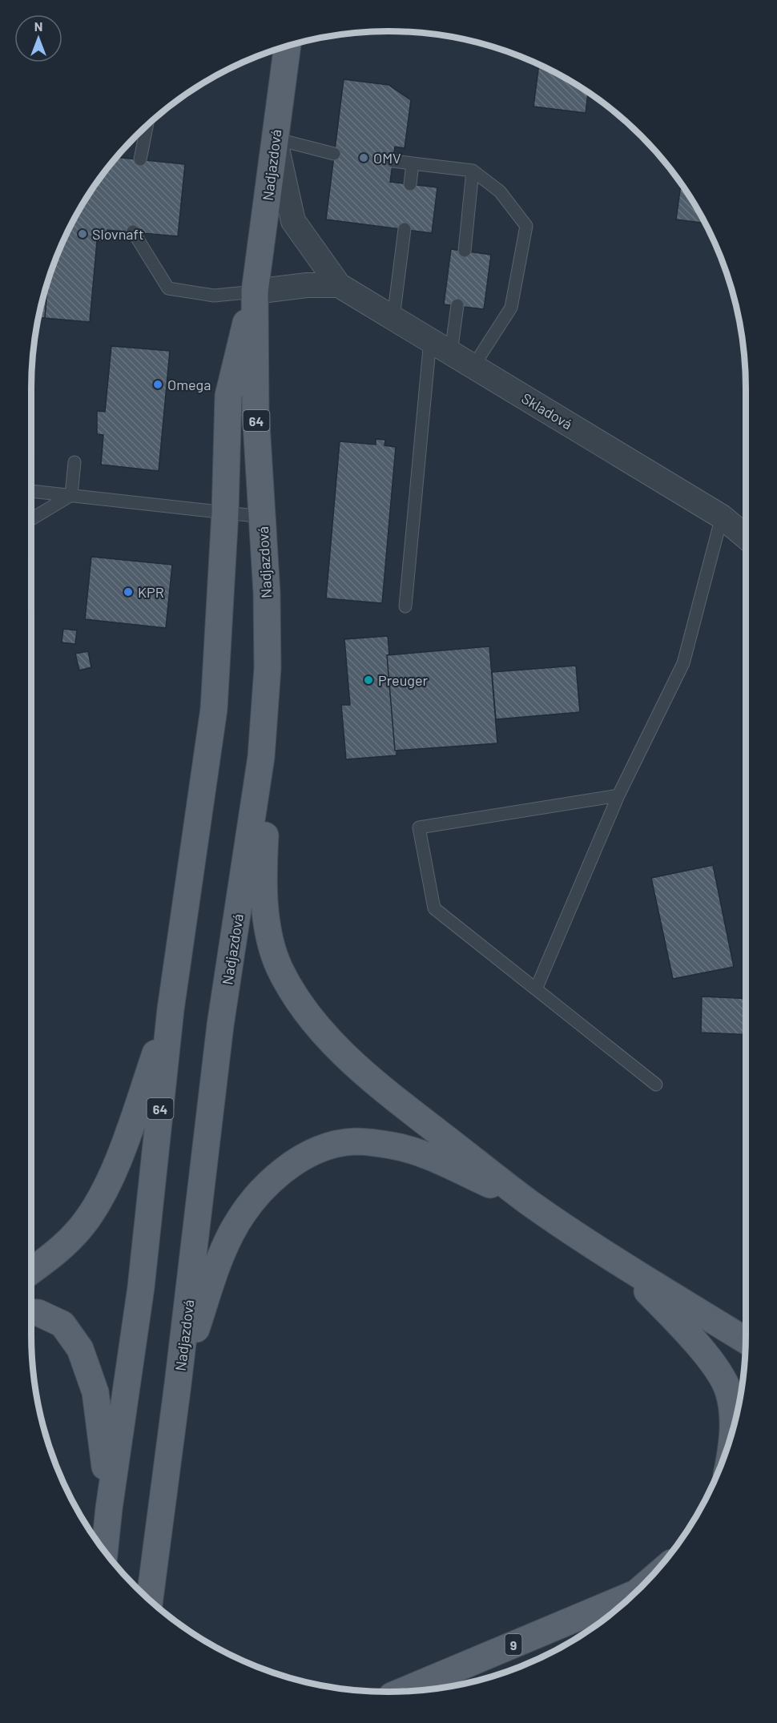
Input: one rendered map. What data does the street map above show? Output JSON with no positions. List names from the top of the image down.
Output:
{
  "streets": {
    "main road": ["Nadjazdová", "64", "9"],
    "street": ["Skladová"]
  },
  "crossings": [
    ["Nadjazdová", "Skladová"]
  ],
  "places": [
    "OMV",
    "Slovnaft",
    "Omega",
    "KPR",
    "Preuger"
  ],
  "north": "top"
}
